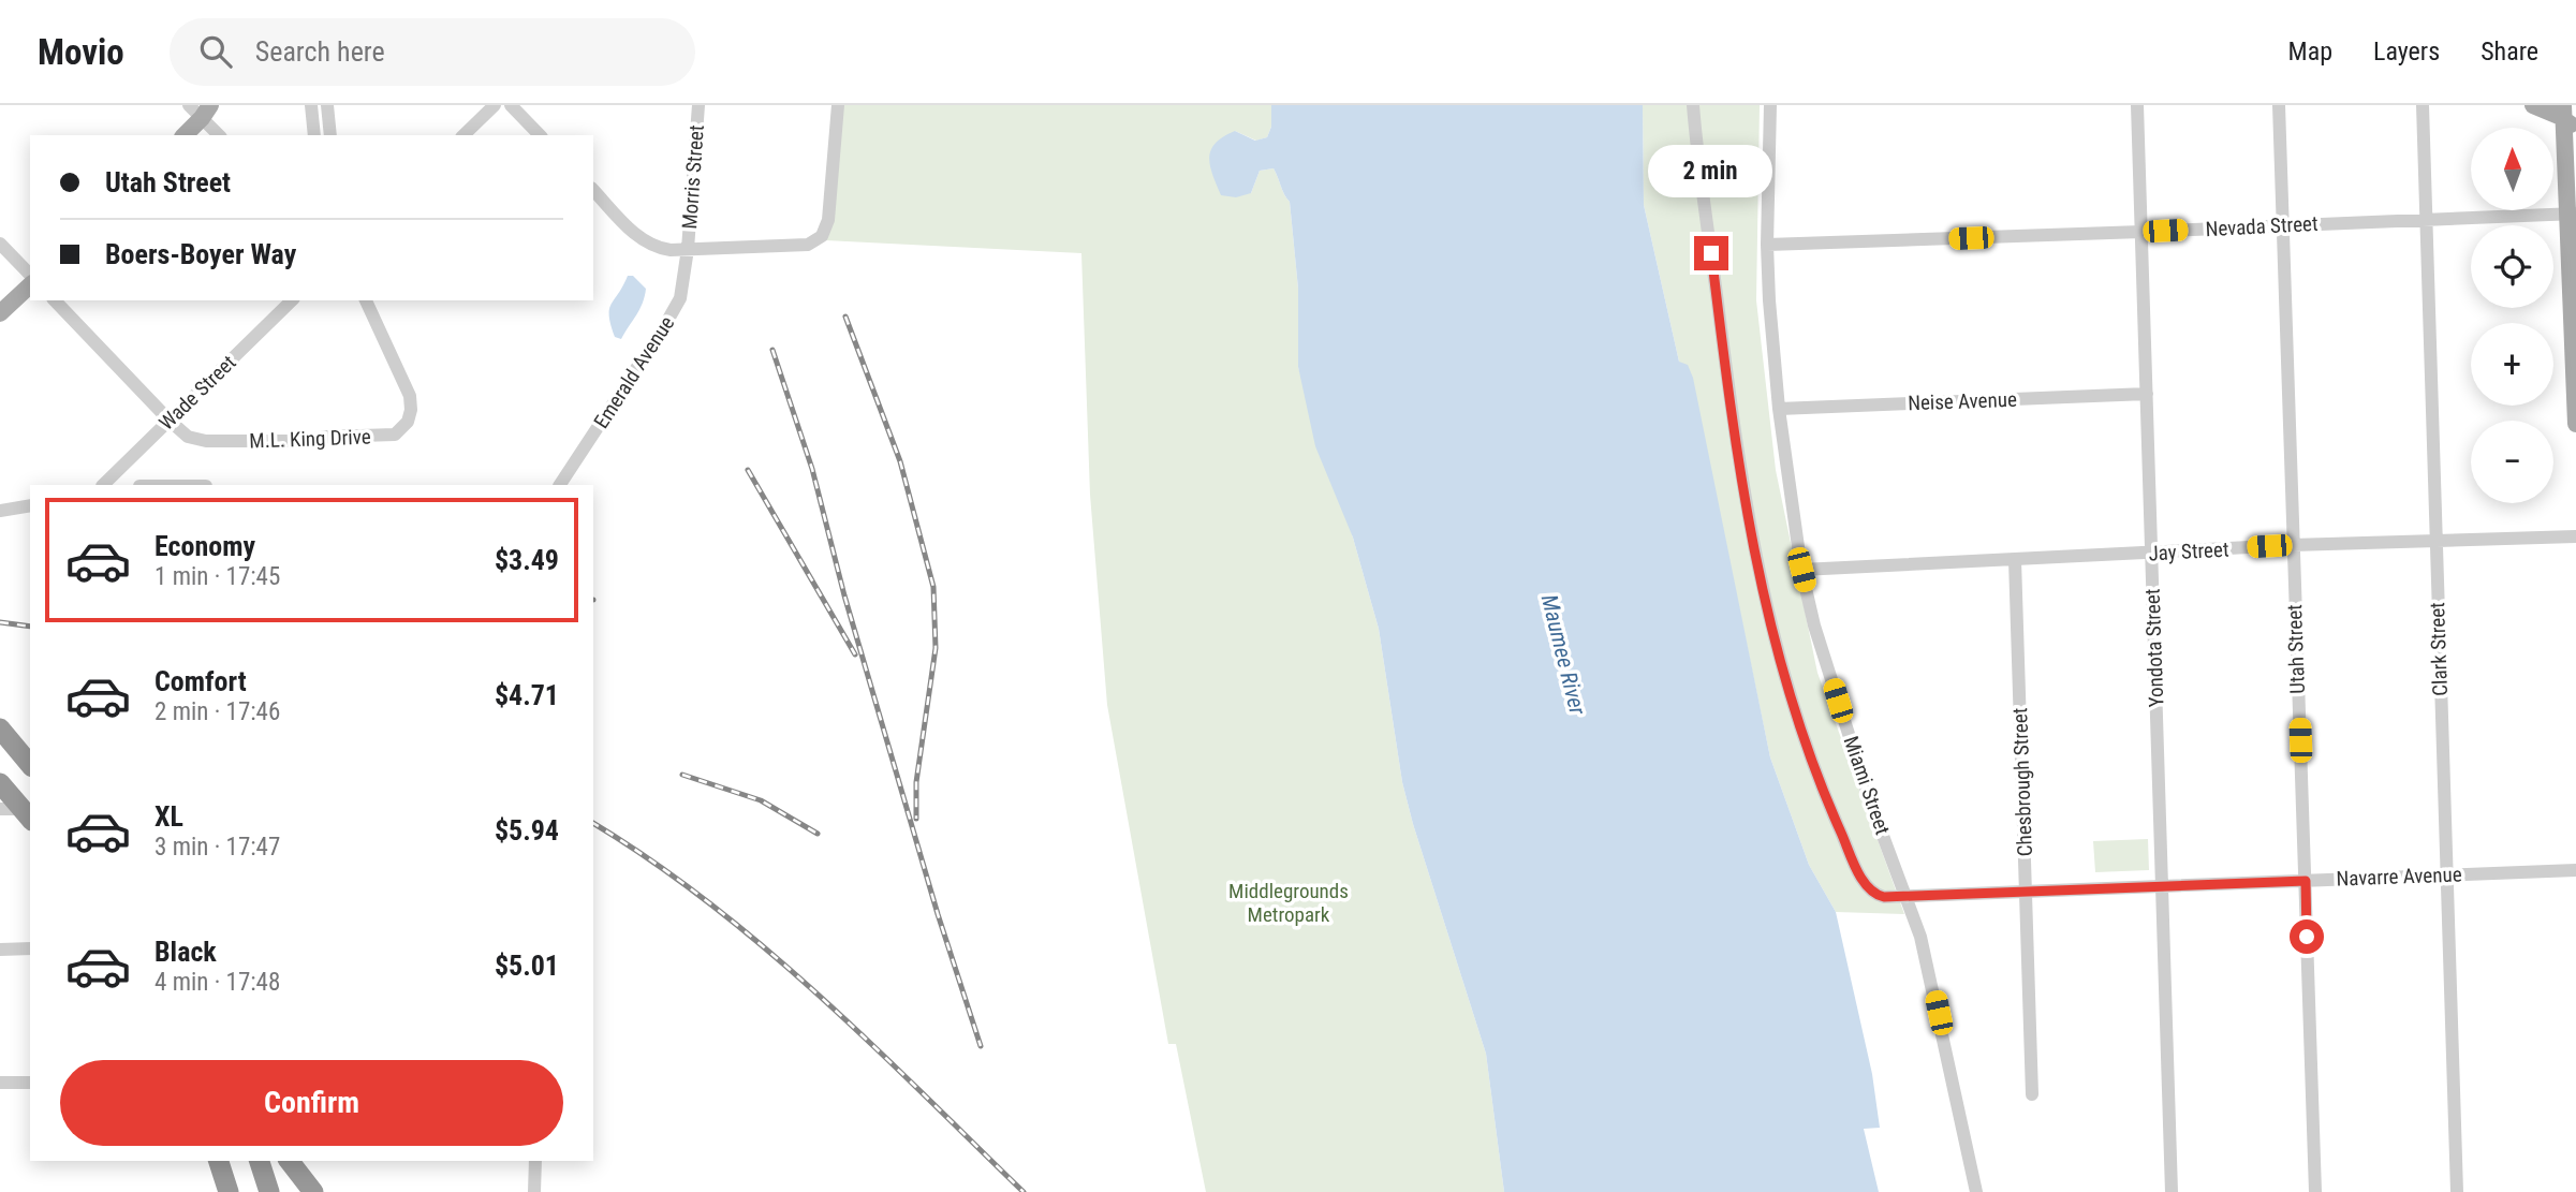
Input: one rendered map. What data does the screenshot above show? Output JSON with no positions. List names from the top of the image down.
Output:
{
  "streets": {
    "street": [
      "Morris Street",
      "Nevada Street",
      "Emerald Avenue",
      "Wade Street",
      "Neise Avenue",
      "M.L. King Drive",
      "Jay Street",
      "Yondota Street",
      "Utah Street",
      "Clark Street",
      "Chesbrough Street",
      "Miami Street",
      "Navarre Avenue"
    ]
  },
  "crossings": [
    ["Morris Street", "Emerald Avenue"],
    ["Nevada Street", "Yondota Street"],
    ["Nevada Street", "Utah Street"],
    ["Nevada Street", "Clark Street"],
    ["Nevada Street", "Miami Street"],
    ["Wade Street", "M.L. King Drive"],
    ["Neise Avenue", "Yondota Street"],
    ["Neise Avenue", "Miami Street"],
    ["Jay Street", "Yondota Street"],
    ["Jay Street", "Utah Street"],
    ["Jay Street", "Clark Street"],
    ["Jay Street", "Chesbrough Street"],
    ["Jay Street", "Miami Street"],
    ["Yondota Street", "Navarre Avenue"],
    ["Utah Street", "Navarre Avenue"],
    ["Clark Street", "Navarre Avenue"],
    ["Chesbrough Street", "Navarre Avenue"],
    ["Miami Street", "Navarre Avenue"]
  ],
  "water": ["Maumee River"],
  "parks": ["Middlegrounds Metropark"],
  "north": "top",
  "page": {
    "header": "Movio",
    "search": "Search here",
    "nav": ["Map", "Layers", "Share"],
    "map_buttons": ["+", "−"],
    "banner": ["Utah Street", "Boers-Boyer Way"],
    "bubble": "2 min",
    "list": [
      {
        "name": "Economy",
        "note": "1 min · 17:45",
        "value": "$3.49"
      },
      {
        "name": "Comfort",
        "note": "2 min · 17:46",
        "value": "$4.71"
      },
      {
        "name": "XL",
        "note": "3 min · 17:47",
        "value": "$5.94"
      },
      {
        "name": "Black",
        "note": "4 min · 17:48",
        "value": "$5.01"
      }
    ],
    "buttons": "Confirm"
  }
}
